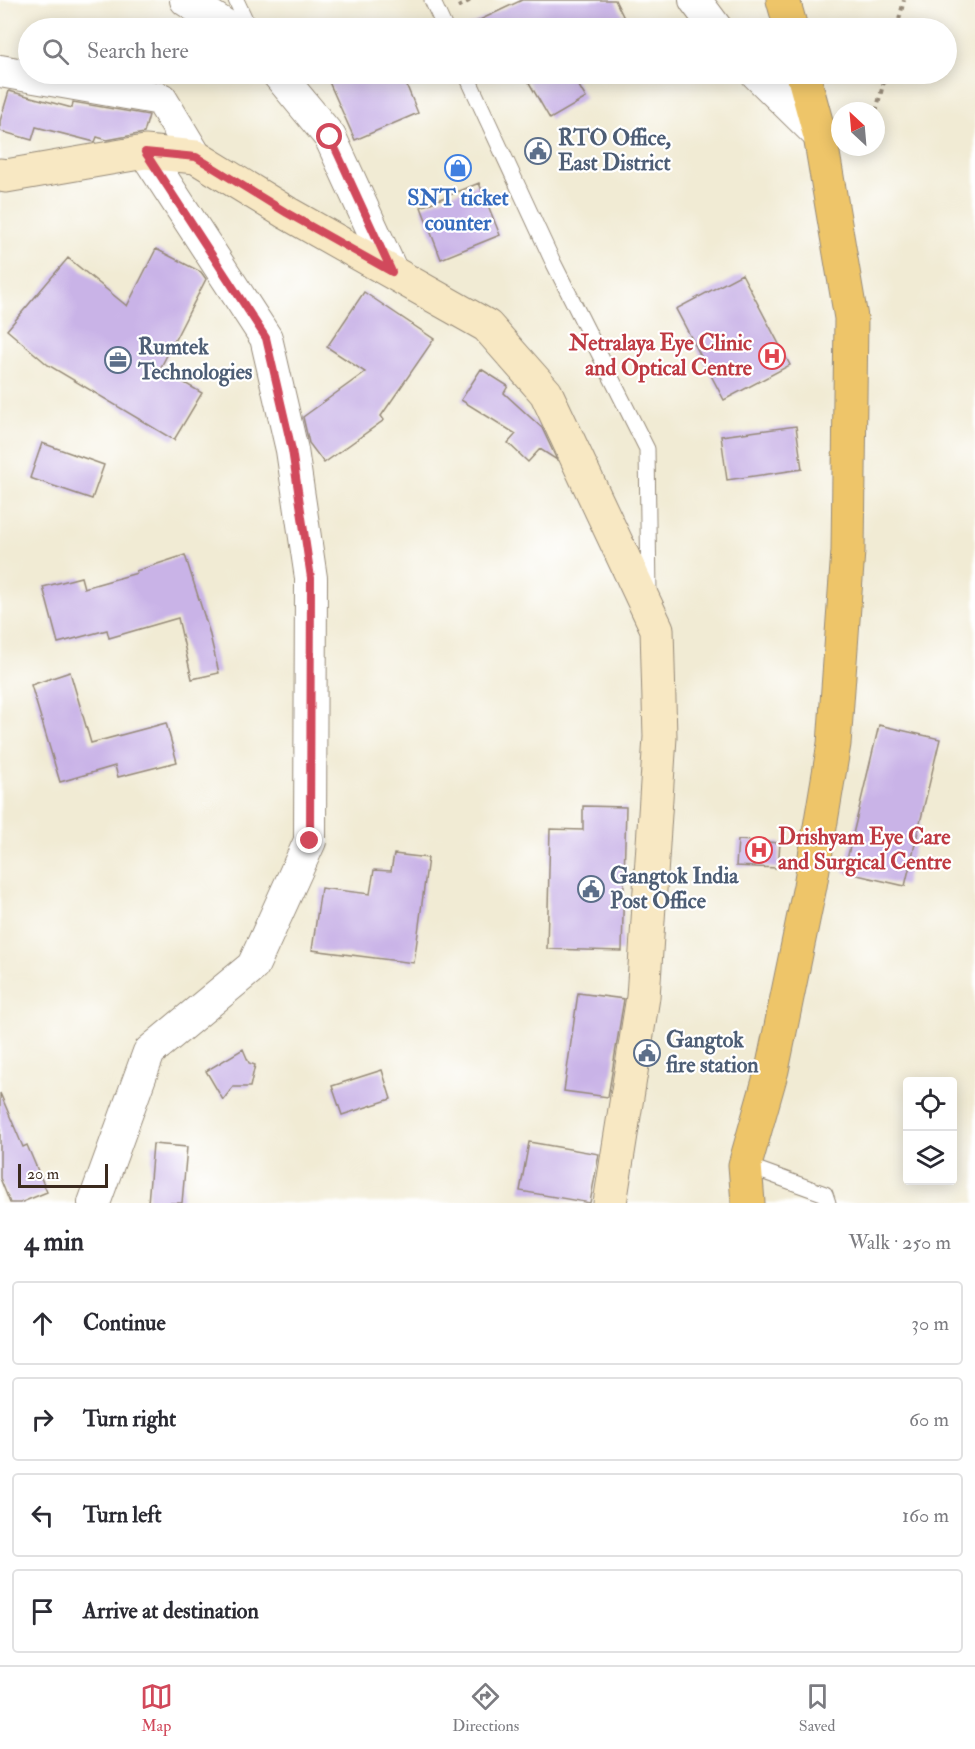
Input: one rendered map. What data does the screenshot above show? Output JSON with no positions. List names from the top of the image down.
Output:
{
  "places": {
    "public building": ["RTO Office, East District", "Gangtok India Post Office", "Gangtok fire station"],
    "shop": ["SNT ticket counter"],
    "hospital": ["Netralaya Eye Clinic and Optical Centre", "Drishyam Eye Care and Surgical Centre"],
    "office": ["Rumtek Technologies"]
  },
  "scale_bar": "20 m",
  "north": "top left",
  "page": {
    "search": "Search here",
    "scale": "20 m",
    "heading": ["4 min", "Walk · 250 m"],
    "list": [
      ["Continue", "30 m"],
      ["Turn right", "60 m"],
      ["Turn left", "160 m"],
      "Arrive at destination"
    ],
    "nav": ["Map", "Directions", "Saved"]
  }
}
